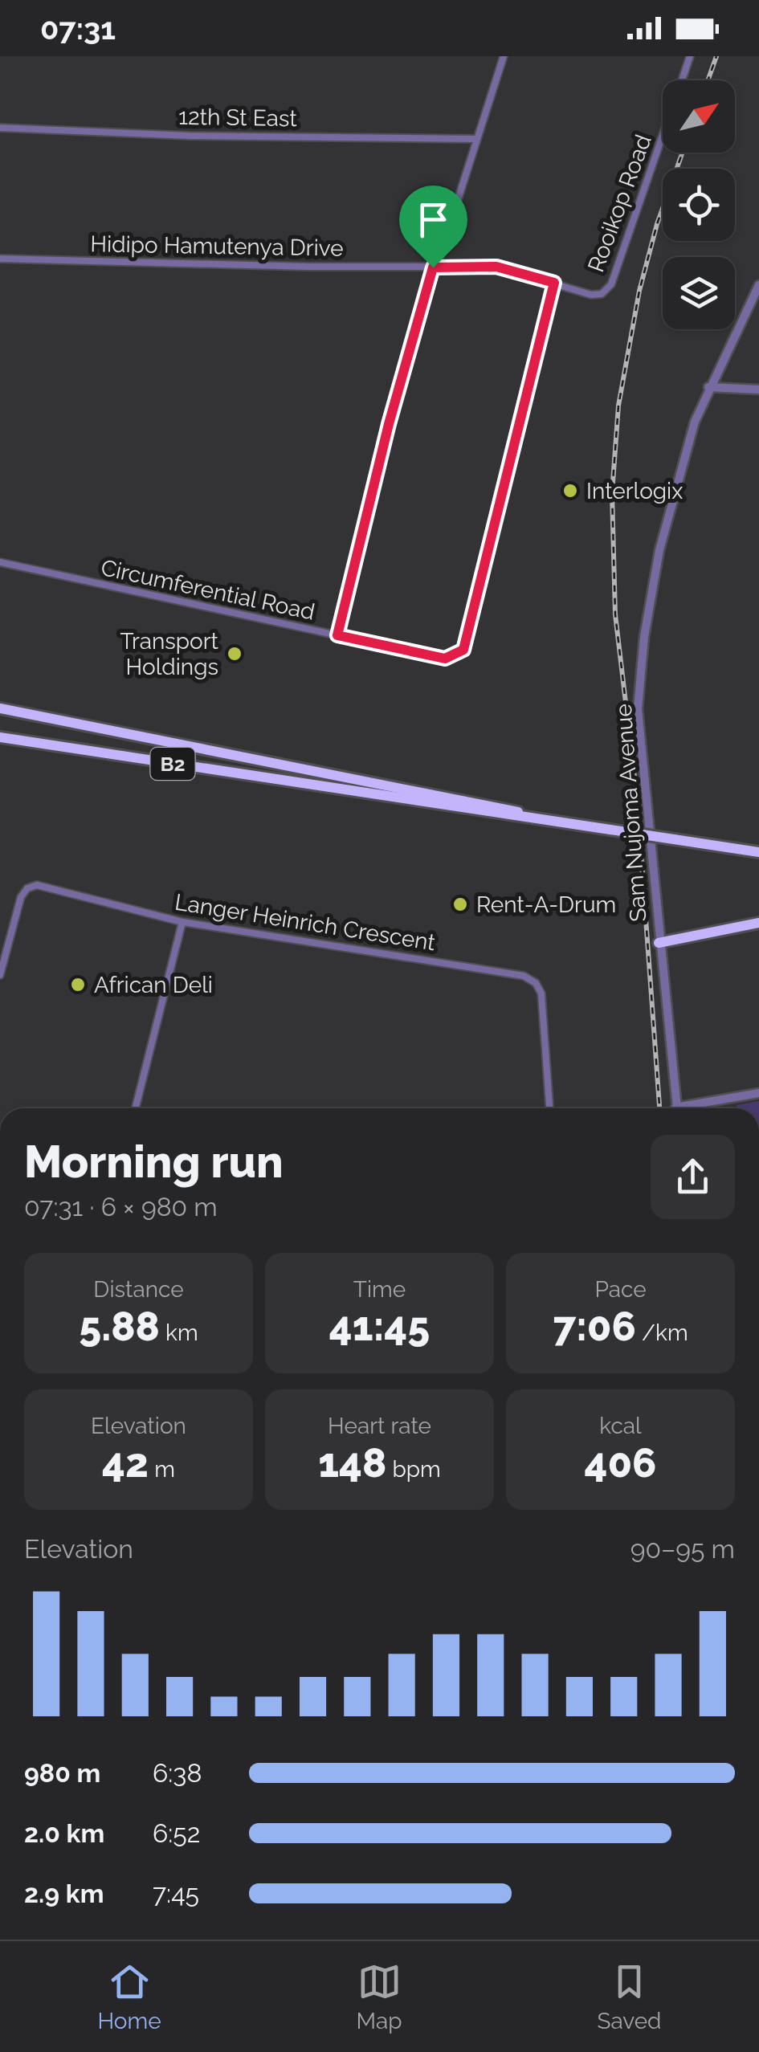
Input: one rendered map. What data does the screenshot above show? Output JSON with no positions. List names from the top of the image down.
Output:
{
  "streets": {
    "highway": ["B2"],
    "street": [
      "12th St East",
      "Rooikop Road",
      "Hidipo Hamutenya Drive",
      "Circumferential Road",
      "Sam Nujoma Avenue",
      "Langer Heinrich Crescent"
    ]
  },
  "crossings": [
    ["Rooikop Road", "Hidipo Hamutenya Drive"],
    ["Rooikop Road", "Circumferential Road"]
  ],
  "places": [
    "Interlogix",
    "Transport Holdings",
    "Rent-A-Drum",
    "African Deli"
  ],
  "north": "top right",
  "page": {
    "status": "07:31",
    "heading": ["Morning run", "07:31 · 6 × 980 m"],
    "stats": [
      ["Distance", "5.88 km"],
      ["Time", "41:45"],
      ["Pace", "7:06 /km"],
      ["Elevation", "42 m"],
      ["Heart rate", "148 bpm"],
      ["kcal", "406"]
    ],
    "chart": ["Elevation", "90–95 m"],
    "list": [
      {
        "name": "980 m",
        "note": "6:38"
      },
      {
        "name": "2.0 km",
        "note": "6:52"
      },
      {
        "name": "2.9 km",
        "note": "7:45"
      }
    ],
    "tabs": ["Home", "Map", "Saved"]
  }
}
